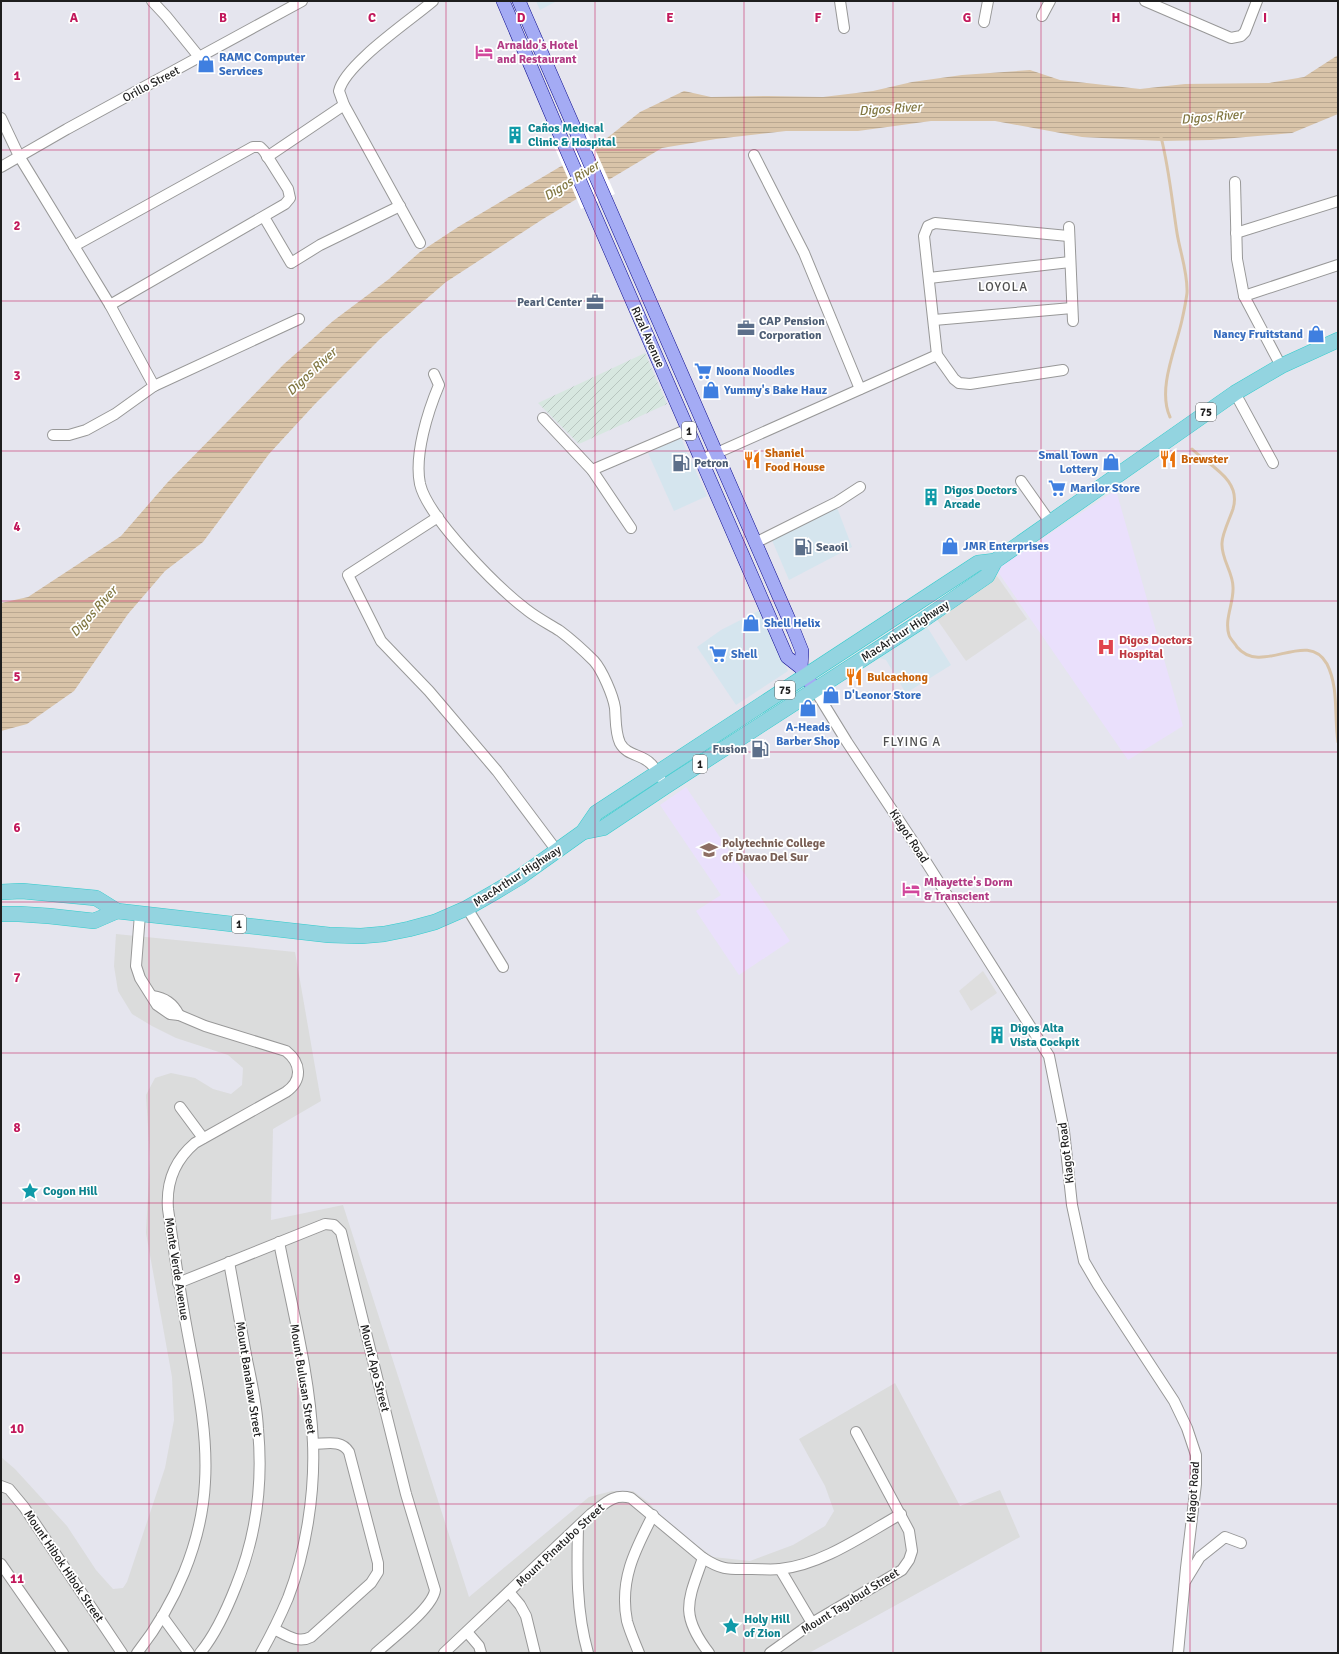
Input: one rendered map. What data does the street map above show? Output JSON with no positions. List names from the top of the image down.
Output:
{
  "streets": {
    "highway": ["75", "1", "MacArthur Highway"],
    "main road": ["Rizal Avenue"],
    "street": [
      "Orillo Street",
      "Kiagot Road",
      "Monte Verde Avenue",
      "Mount Apo Street",
      "Mount Banahaw Street",
      "Mount Bulusan Street",
      "Mount Pinatubo Street",
      "Mount Hibok Hibok Street",
      "Mount Tagubud Street"
    ]
  },
  "crossings": [
    ["Rizal Avenue", "MacArthur Highway"],
    ["Rizal Avenue", "Kiagot Road"],
    ["MacArthur Highway", "Kiagot Road"],
    ["MacArthur Highway", "Monte Verde Avenue"],
    ["Monte Verde Avenue", "Mount Apo Street"],
    ["Mount Apo Street", "Mount Banahaw Street"],
    ["Mount Apo Street", "Mount Bulusan Street"],
    ["Mount Pinatubo Street", "Mount Tagubud Street"]
  ],
  "districts": ["LOYOLA", "FLYING A"],
  "water": ["Digos River"],
  "places": {
    "hotel": ["Arnaldo's Hotel and Restaurant", "Mhayette's Dorm & Transcient"],
    "shop": [
      "RAMC Computer Services",
      "Nancy Fruitstand",
      "Yummy's Bake Hauz",
      "Small Town Lottery",
      "JMR Enterprises",
      "Shell Helix",
      "D'Leonor Store",
      "A-Heads Barber Shop"
    ],
    "building": ["Caños Medical Clinic & Hospital", "Digos Doctors Arcade", "Digos Alta Vista Cockpit"],
    "office": ["Pearl Center", "CAP Pension Corporation"],
    "supermarket": ["Noona Noodles", "Marilor Store", "Shell"],
    "restaurant": ["Brewster", "Shaniel Food House", "Bulcachong"],
    "fuel station": ["Petron", "Seaoil", "Fusion"],
    "hospital": ["Digos Doctors Hospital"],
    "school or university": ["Polytechnic College of Davao Del Sur"],
    "place": ["Cogon Hill", "Holy Hill of Zion"]
  },
  "grid": {
    "columns": [
      "A",
      "B",
      "C",
      "D",
      "E",
      "F",
      "G",
      "H",
      "I"
    ],
    "rows": [
      "1",
      "2",
      "3",
      "4",
      "5",
      "6",
      "7",
      "8",
      "9",
      "10",
      "11"
    ]
  }
}
